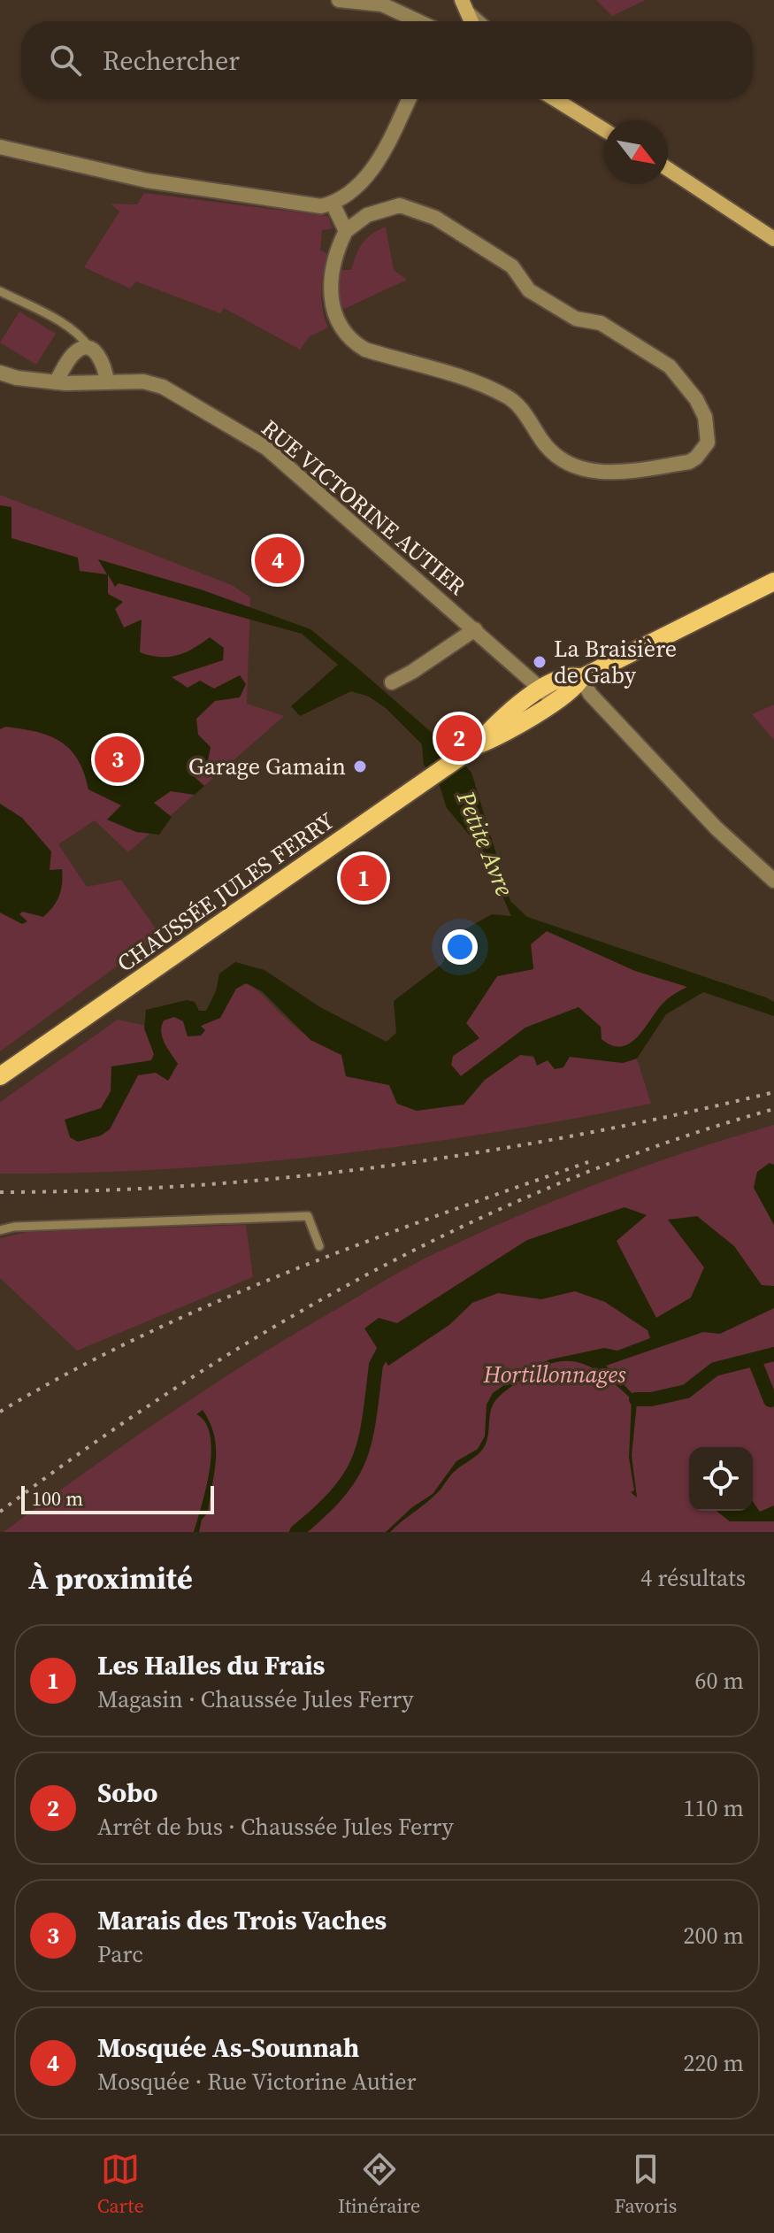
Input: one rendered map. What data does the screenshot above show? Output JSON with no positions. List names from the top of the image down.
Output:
{
  "streets": {
    "main road": ["CHAUSSÉE JULES FERRY"],
    "street": ["RUE VICTORINE AUTIER"]
  },
  "crossings": [
    ["RUE VICTORINE AUTIER", "CHAUSSÉE JULES FERRY"]
  ],
  "water": ["Petite Avre"],
  "parks": ["Hortillonnages"],
  "places": ["La Braisière de Gaby", "Garage Gamain"],
  "scale_bar": "100 m",
  "north": "bottom right",
  "page": {
    "search": "Rechercher",
    "pins": [
      "4",
      "2",
      "3",
      "1"
    ],
    "scale": "100 m",
    "heading": ["À proximité", "4 résultats"],
    "list": [
      {
        "mark": "1",
        "name": "Les Halles du Frais",
        "note": "Magasin · Chaussée Jules Ferry",
        "value": "60 m"
      },
      {
        "mark": "2",
        "name": "Sobo",
        "note": "Arrêt de bus · Chaussée Jules Ferry",
        "value": "110 m"
      },
      {
        "mark": "3",
        "name": "Marais des Trois Vaches",
        "note": "Parc",
        "value": "200 m"
      },
      {
        "mark": "4",
        "name": "Mosquée As-Sounnah",
        "note": "Mosquée · Rue Victorine Autier",
        "value": "220 m"
      }
    ],
    "nav": ["Carte", "Itinéraire", "Favoris"]
  }
}
